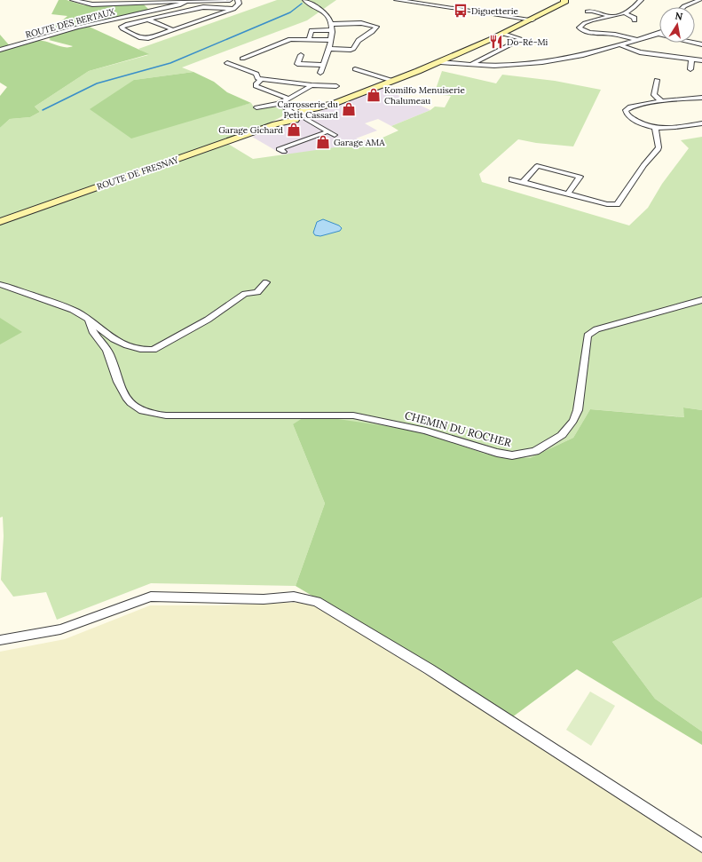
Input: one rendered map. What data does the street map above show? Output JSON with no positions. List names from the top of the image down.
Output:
{
  "streets": {
    "street": ["ROUTE DES BERTAUX", "ROUTE DE FRESNAY", "CHEMIN DU ROCHER"]
  },
  "places": {
    "bus stop": ["Diguetterie"],
    "restaurant": ["Do-Ré-Mi"],
    "shop": [
      "Komilfo Menuiserie Chalumeau",
      "Carrosserie du Petit Cassard",
      "Garage Gichard",
      "Garage AMA"
    ]
  },
  "north": "top"
}
